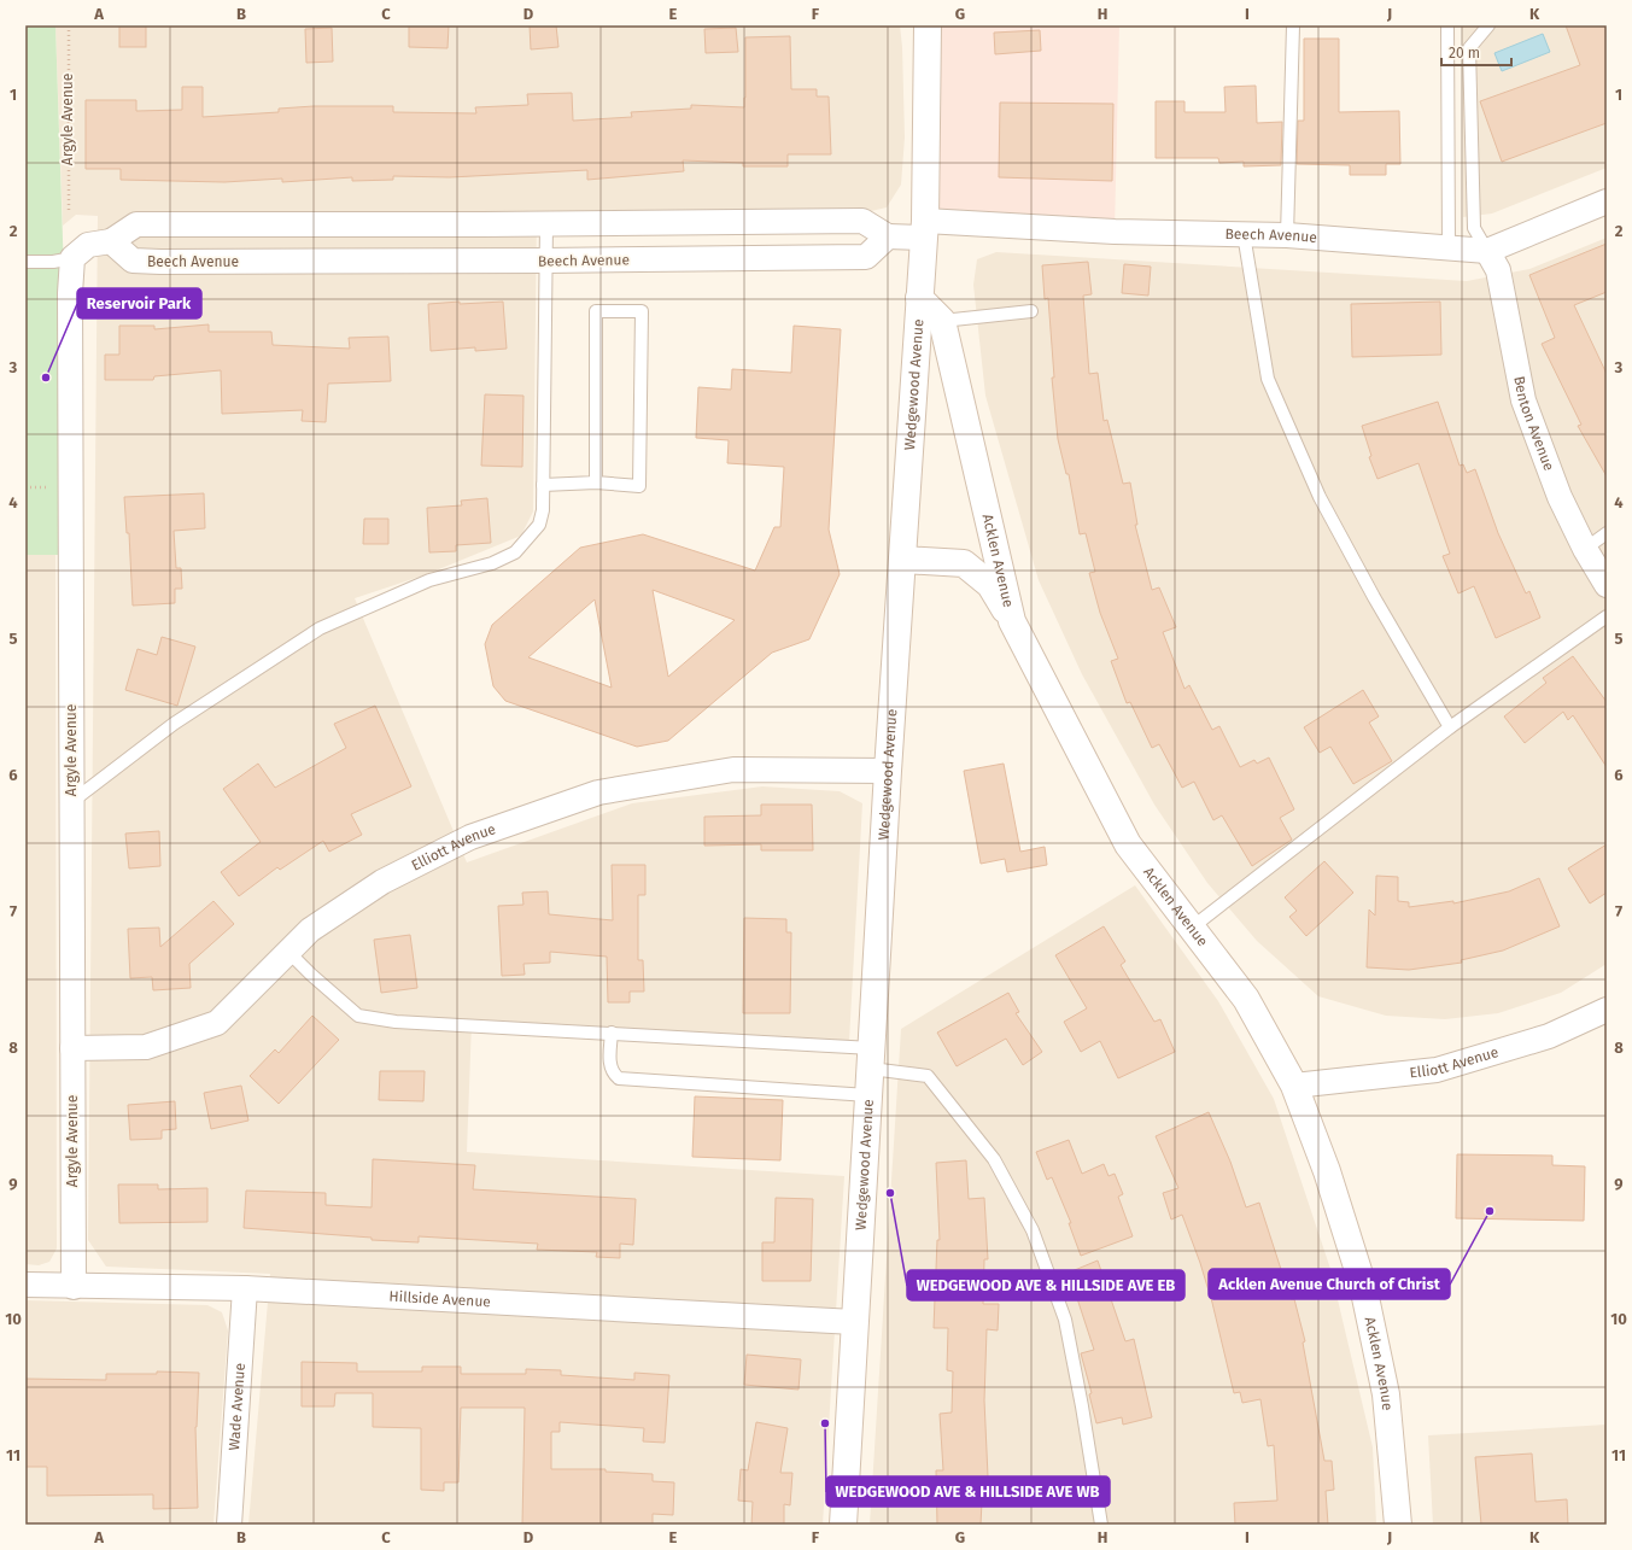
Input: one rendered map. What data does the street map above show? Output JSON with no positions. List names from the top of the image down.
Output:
{
  "streets": {
    "main road": ["Wedgewood Avenue", "Acklen Avenue"],
    "street": [
      "Argyle Avenue",
      "Beech Avenue",
      "Benton Avenue",
      "Elliott Avenue",
      "Hillside Avenue",
      "Wade Avenue"
    ]
  },
  "crossings": [
    ["Argyle Avenue", "Elliott Avenue"],
    ["Argyle Avenue", "Hillside Avenue"],
    ["Beech Avenue", "Wedgewood Avenue"],
    ["Beech Avenue", "Benton Avenue"],
    ["Wedgewood Avenue", "Elliott Avenue"],
    ["Wedgewood Avenue", "Hillside Avenue"],
    ["Acklen Avenue", "Elliott Avenue"],
    ["Hillside Avenue", "Wade Avenue"]
  ],
  "places": [
    "Reservoir Park",
    "WEDGEWOOD AVE & HILLSIDE AVE EB",
    "Acklen Avenue Church of Christ",
    "WEDGEWOOD AVE & HILLSIDE AVE WB"
  ],
  "scale_bar": "20 m",
  "grid": {
    "columns": [
      "A",
      "B",
      "C",
      "D",
      "E",
      "F",
      "G",
      "H",
      "I",
      "J",
      "K"
    ],
    "rows": [
      "1",
      "2",
      "3",
      "4",
      "5",
      "6",
      "7",
      "8",
      "9",
      "10",
      "11"
    ]
  }
}
